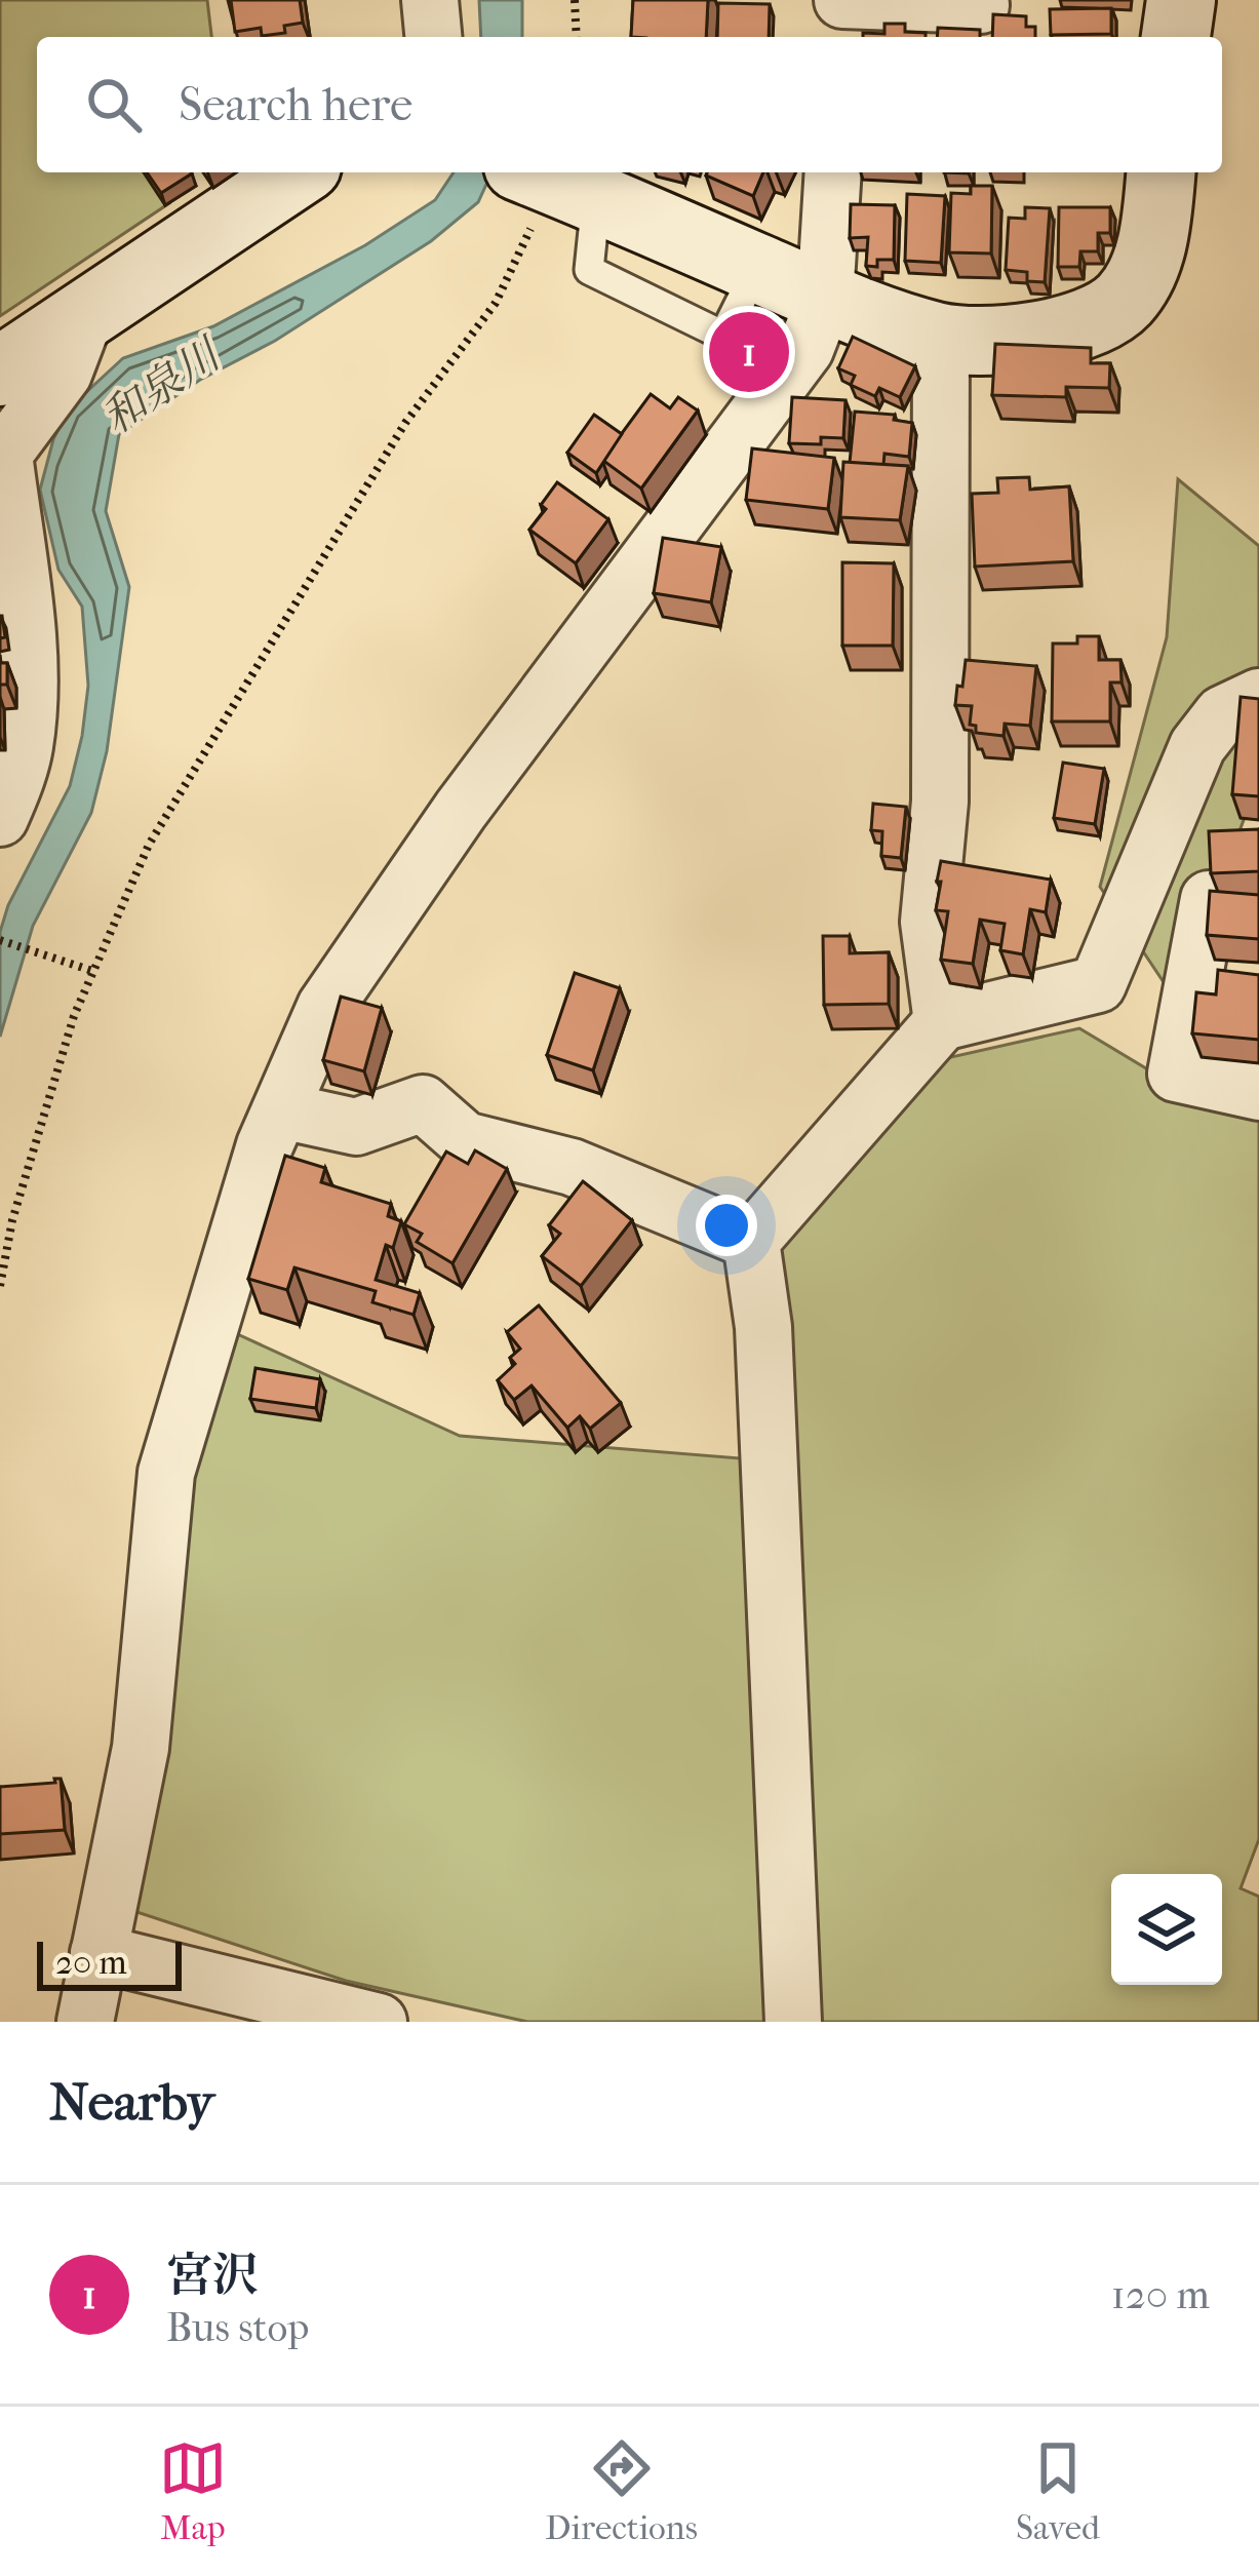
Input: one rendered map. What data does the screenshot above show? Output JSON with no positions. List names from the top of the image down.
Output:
{
  "water": ["和泉川"],
  "scale_bar": "20 m",
  "page": {
    "search": "Search here",
    "pins": "1",
    "scale": "20 m",
    "heading": "Nearby",
    "list": [
      {
        "mark": "1",
        "name": "宮沢",
        "note": "Bus stop",
        "value": "120 m"
      }
    ],
    "nav": ["Map", "Directions", "Saved"]
  }
}
